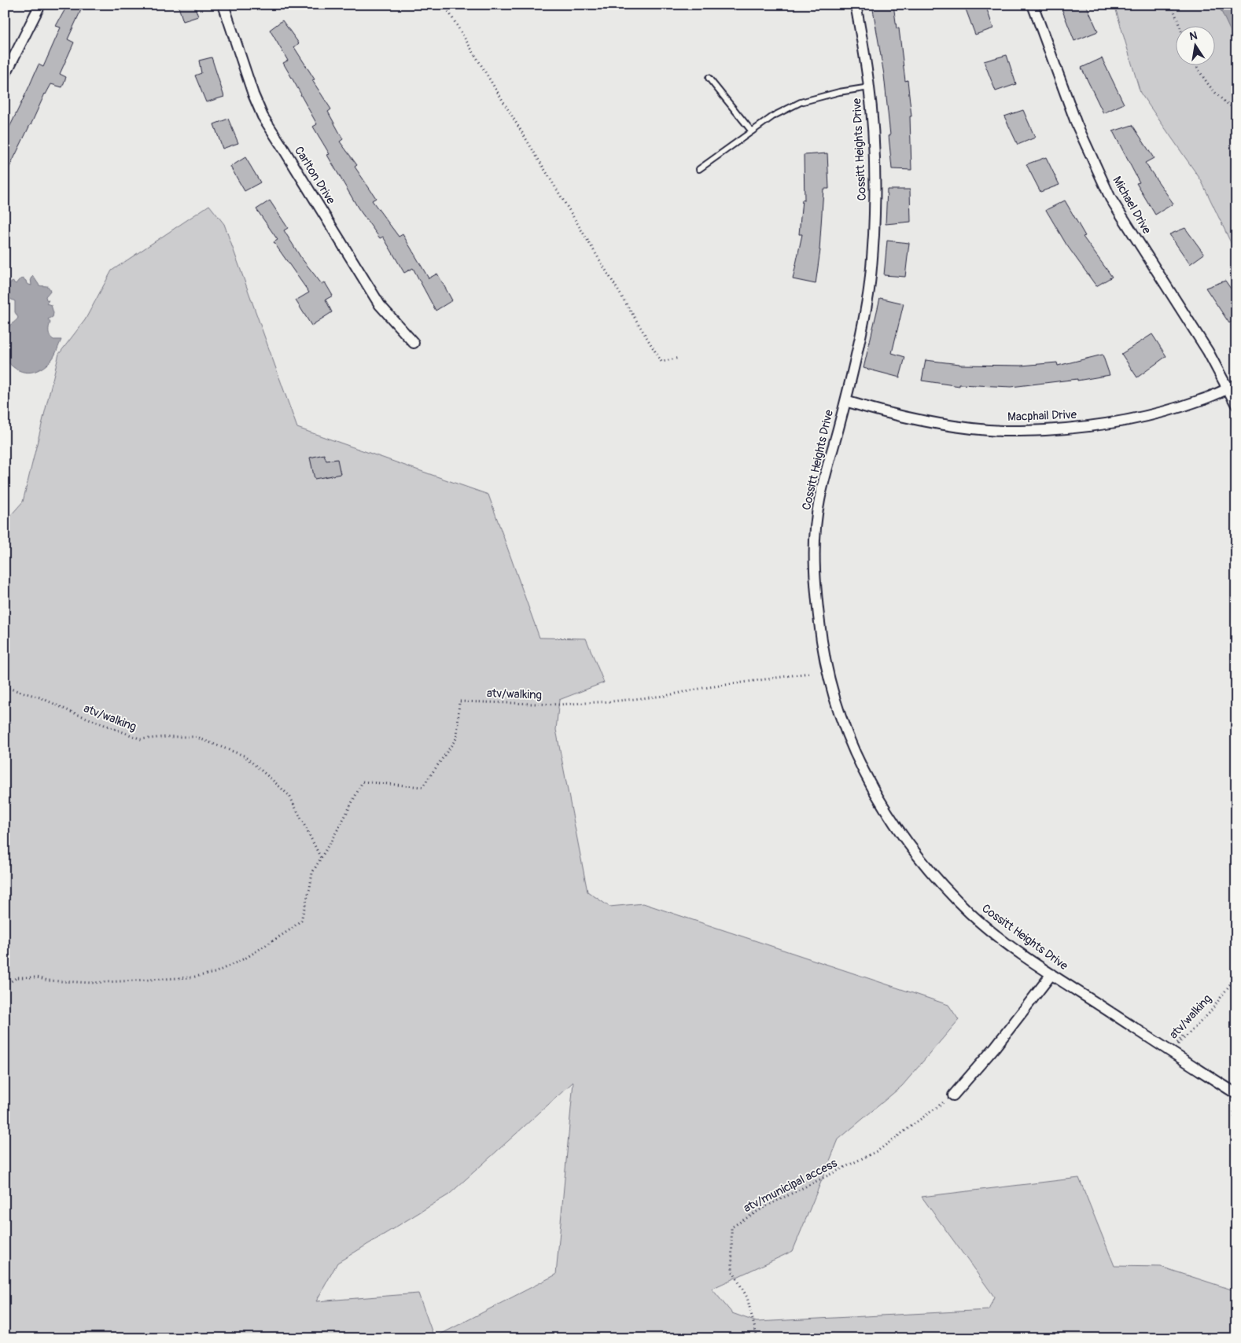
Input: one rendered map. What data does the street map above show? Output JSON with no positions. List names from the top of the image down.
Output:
{
  "streets": {
    "street": [
      "Cossitt Heights Drive",
      "Carlton Drive",
      "Michael Drive",
      "Macphail Drive"
    ],
    "path": ["atv/walking", "atv/municipal access"]
  },
  "crossings": [
    ["Cossitt Heights Drive", "Macphail Drive"],
    ["Cossitt Heights Drive", "atv/walking"],
    ["Michael Drive", "Macphail Drive"]
  ],
  "north": "top"
}
